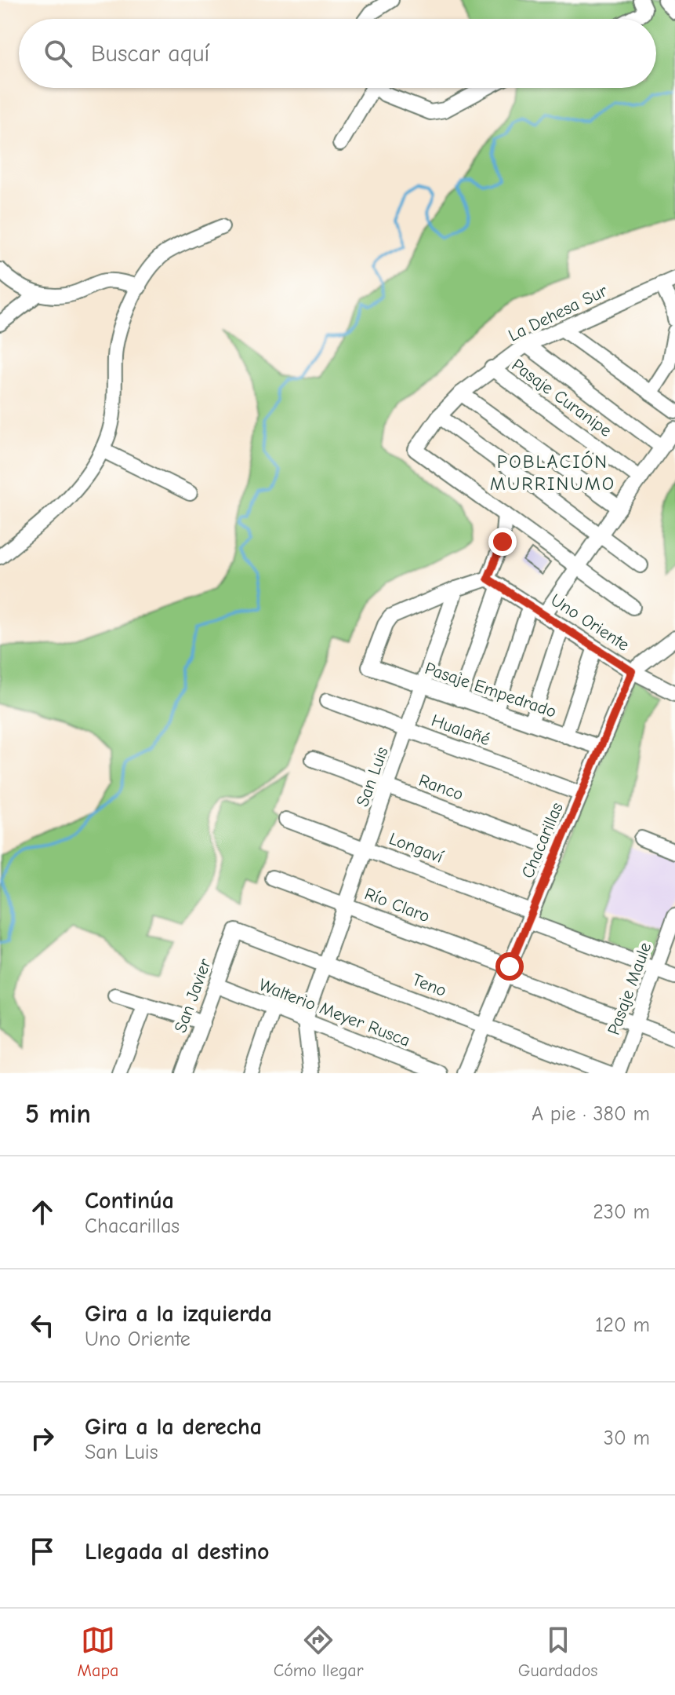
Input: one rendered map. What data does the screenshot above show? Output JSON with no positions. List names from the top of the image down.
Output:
{
  "streets": {
    "street": [
      "La Dehesa Sur",
      "Pasaje Curanipe",
      "Uno Oriente",
      "Pasaje Empedrado",
      "Hualañé",
      "San Luis",
      "Ranco",
      "Chacarillas",
      "Longaví",
      "Río Claro",
      "Teno",
      "Pasaje Maule",
      "San Javier",
      "Walterio Meyer Rusca"
    ]
  },
  "crossings": [
    ["La Dehesa Sur", "Pasaje Curanipe"],
    ["Uno Oriente", "Chacarillas"],
    ["Pasaje Empedrado", "San Luis"],
    ["Pasaje Empedrado", "Chacarillas"],
    ["Hualañé", "San Luis"],
    ["Hualañé", "Chacarillas"],
    ["San Luis", "Ranco"],
    ["San Luis", "Longaví"],
    ["San Luis", "Río Claro"],
    ["San Luis", "Teno"],
    ["San Luis", "Walterio Meyer Rusca"],
    ["Ranco", "Chacarillas"],
    ["Chacarillas", "Longaví"],
    ["Chacarillas", "Río Claro"],
    ["Chacarillas", "Teno"],
    ["Longaví", "Pasaje Maule"],
    ["Río Claro", "Pasaje Maule"],
    ["Teno", "San Javier"],
    ["San Javier", "Walterio Meyer Rusca"]
  ],
  "districts": ["POBLACIÓN MURRINUMO"],
  "page": {
    "search": "Buscar aquí",
    "heading": ["5 min", "A pie · 380 m"],
    "list": [
      ["Continúa", "Chacarillas", "230 m"],
      ["Gira a la izquierda", "Uno Oriente", "120 m"],
      ["Gira a la derecha", "San Luis", "30 m"],
      "Llegada al destino"
    ],
    "nav": ["Mapa", "Cómo llegar", "Guardados"]
  }
}
